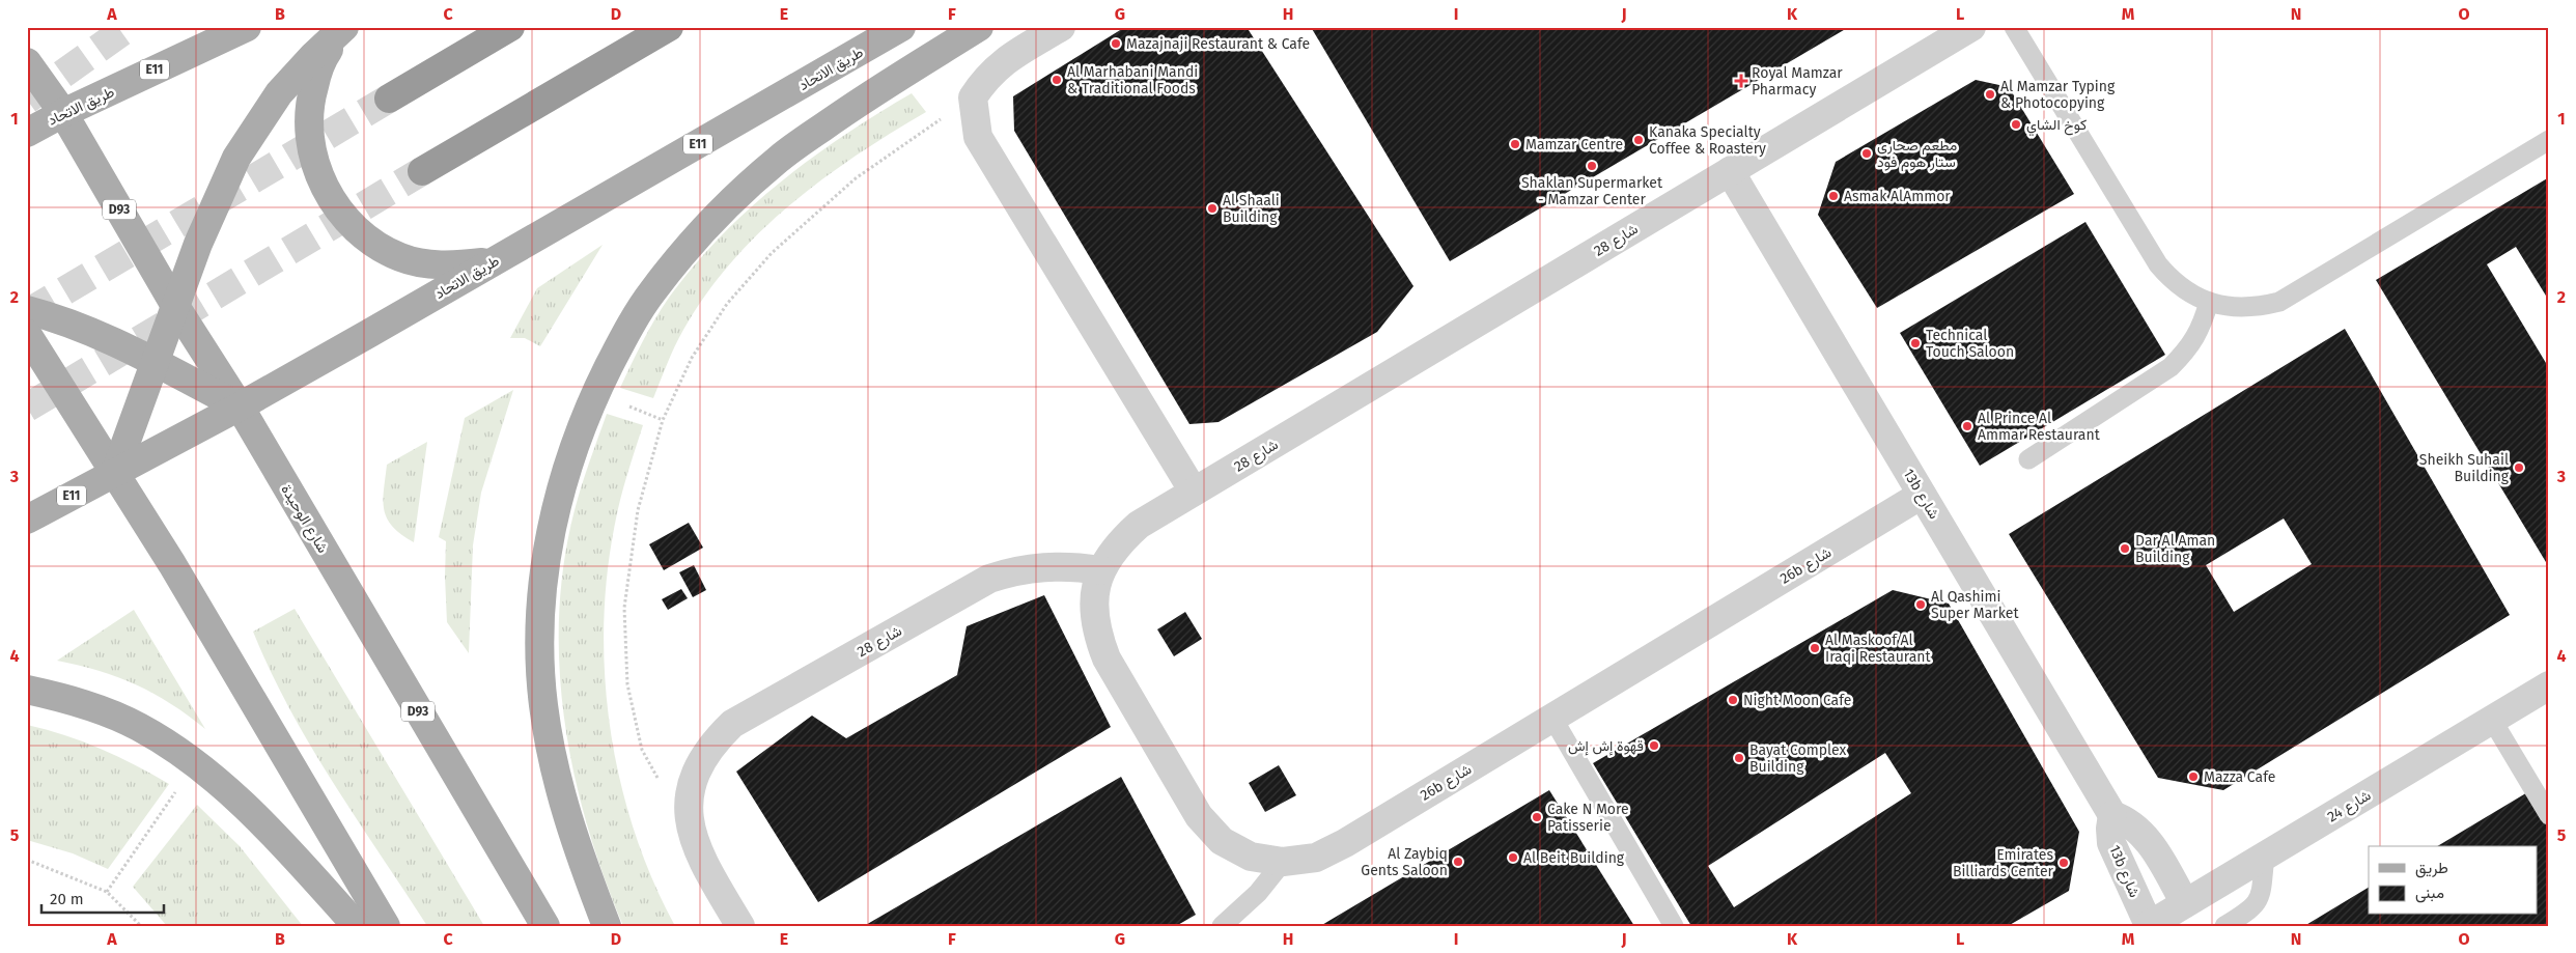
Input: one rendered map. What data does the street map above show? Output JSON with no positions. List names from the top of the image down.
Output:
{
  "streets": {
    "main road": [
      "طريق الاتحاد",
      "E11",
      "D93",
      "شارع الوحيدة"
    ],
    "street": [
      "شارع 28",
      "13b شارع",
      "26b شارع",
      "شارع 24"
    ]
  },
  "crossings": [
    ["طريق الاتحاد", "D93"],
    ["طريق الاتحاد", "شارع الوحيدة"],
    ["D93", "شارع الوحيدة"],
    ["شارع 28", "13b شارع"],
    ["شارع 28", "26b شارع"],
    ["13b شارع", "26b شارع"],
    ["13b شارع", "شارع 24"]
  ],
  "places": {
    "other": [
      "Mazajnaji Restaurant & Cafe",
      "Al Marhabani Mandi & Traditional Foods",
      "Al Mamzar Typing & Photocopying",
      "كوخ الشاي",
      "Kanaka Specialty Coffee & Roastery",
      "Mamzar Centre",
      "مطعم صحارى ستار هوم فود",
      "Shaklan Supermarket - Mamzar Center",
      "Asmak AlAmmor",
      "Al Shaali Building",
      "Technical Touch Saloon",
      "Al Prince Al Ammar Restaurant",
      "Sheikh Suhail Building",
      "Dar Al Aman Building",
      "Al Qashimi Super Market",
      "Al Maskoof Al Iraqi Restaurant",
      "Night Moon Cafe",
      "قهوة إش إش",
      "Bayat Complex Building",
      "Mazza Cafe",
      "Cake N More Patisserie",
      "Al Beit Building",
      "Al Zaybiq Gents Saloon",
      "Emirates Billiards Center"
    ],
    "health": ["Royal Mamzar Pharmacy"]
  },
  "legend": ["طريق", "مبنى"],
  "scale_bar": "20 m",
  "grid": {
    "columns": [
      "A",
      "B",
      "C",
      "D",
      "E",
      "F",
      "G",
      "H",
      "I",
      "J",
      "K",
      "L",
      "M",
      "N",
      "O"
    ],
    "rows": [
      "1",
      "2",
      "3",
      "4",
      "5"
    ]
  }
}
